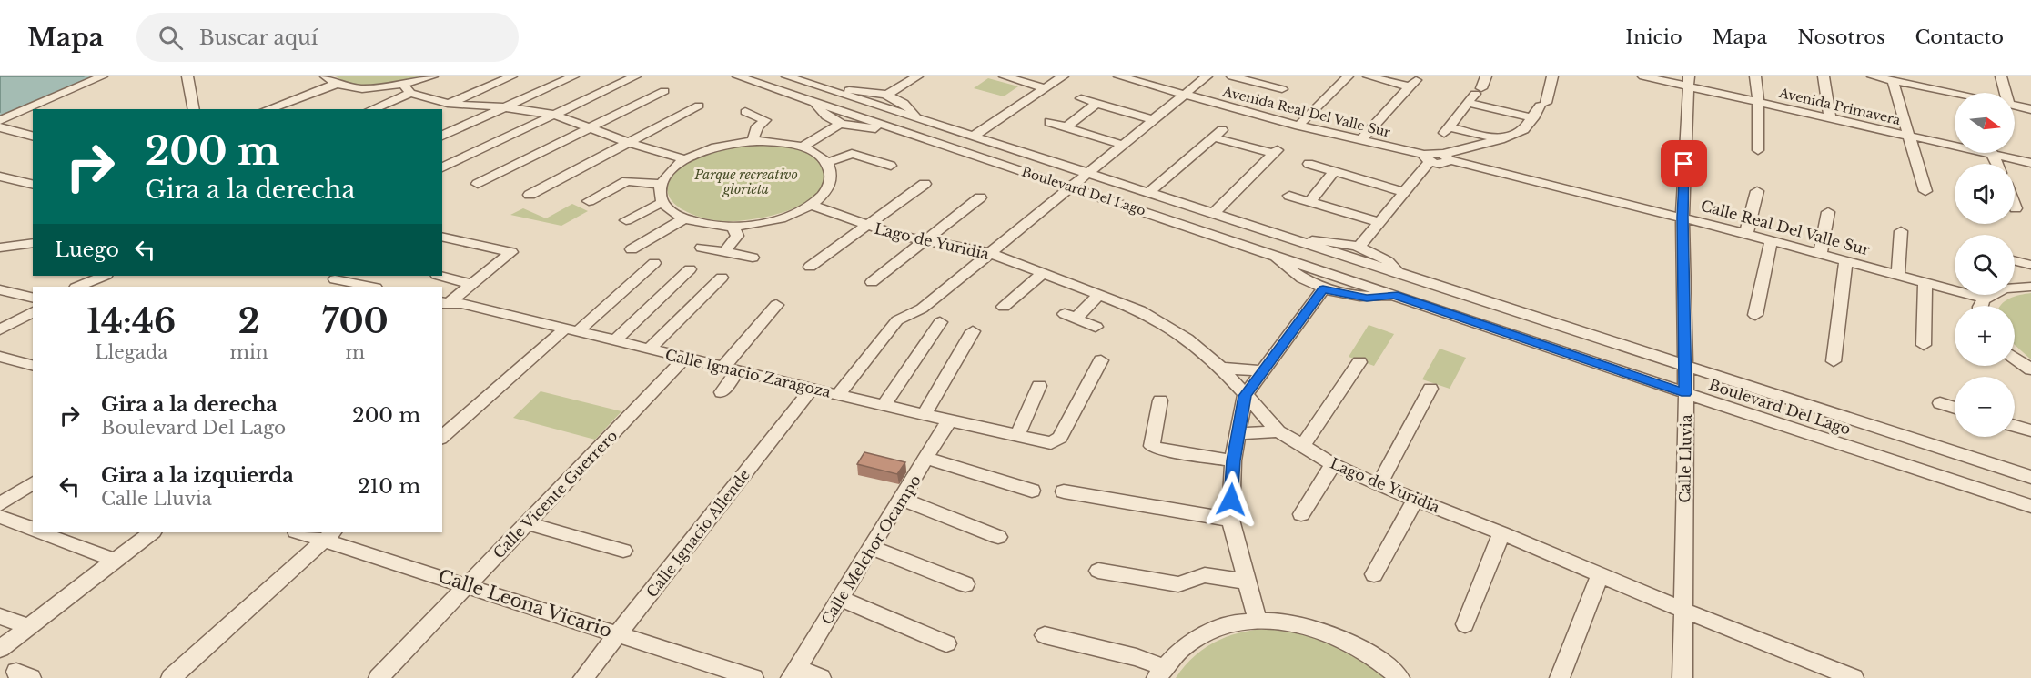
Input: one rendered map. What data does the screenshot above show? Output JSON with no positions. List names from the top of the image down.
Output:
{
  "streets": {
    "street": [
      "Avenida Primavera",
      "Avenida Real Del Valle Sur",
      "Boulevard Del Lago",
      "Calle Real Del Valle Sur",
      "Lago de Yuridia",
      "Calle Ignacio Zaragoza",
      "Calle Lluvia",
      "Calle Vicente Guerrero",
      "Calle Ignacio Allende",
      "Calle Melchor Ocampo",
      "Calle Leona Vicario"
    ]
  },
  "crossings": [
    ["Avenida Primavera", "Calle Lluvia"],
    ["Avenida Real Del Valle Sur", "Calle Real Del Valle Sur"],
    ["Boulevard Del Lago", "Calle Lluvia"],
    ["Calle Real Del Valle Sur", "Calle Lluvia"],
    ["Lago de Yuridia", "Calle Lluvia"],
    ["Calle Ignacio Zaragoza", "Calle Vicente Guerrero"],
    ["Calle Ignacio Zaragoza", "Calle Ignacio Allende"],
    ["Calle Ignacio Zaragoza", "Calle Melchor Ocampo"],
    ["Calle Vicente Guerrero", "Calle Leona Vicario"],
    ["Calle Ignacio Allende", "Calle Leona Vicario"]
  ],
  "parks": ["Parque recreativo glorieta"],
  "north": "right",
  "page": {
    "header": "Mapa",
    "search": "Buscar aquí",
    "nav": [
      "Inicio",
      "Mapa",
      "Nosotros",
      "Contacto"
    ],
    "map_buttons": ["+", "−"],
    "turn": ["200 m", "Gira a la derecha"],
    "then": "Luego",
    "eta": [
      "14:46",
      "Llegada",
      "2",
      "min",
      "700",
      "m"
    ],
    "list": [
      {
        "name": "Gira a la derecha",
        "note": "Boulevard Del Lago",
        "value": "200 m"
      },
      {
        "name": "Gira a la izquierda",
        "note": "Calle Lluvia",
        "value": "210 m"
      }
    ]
  }
}
